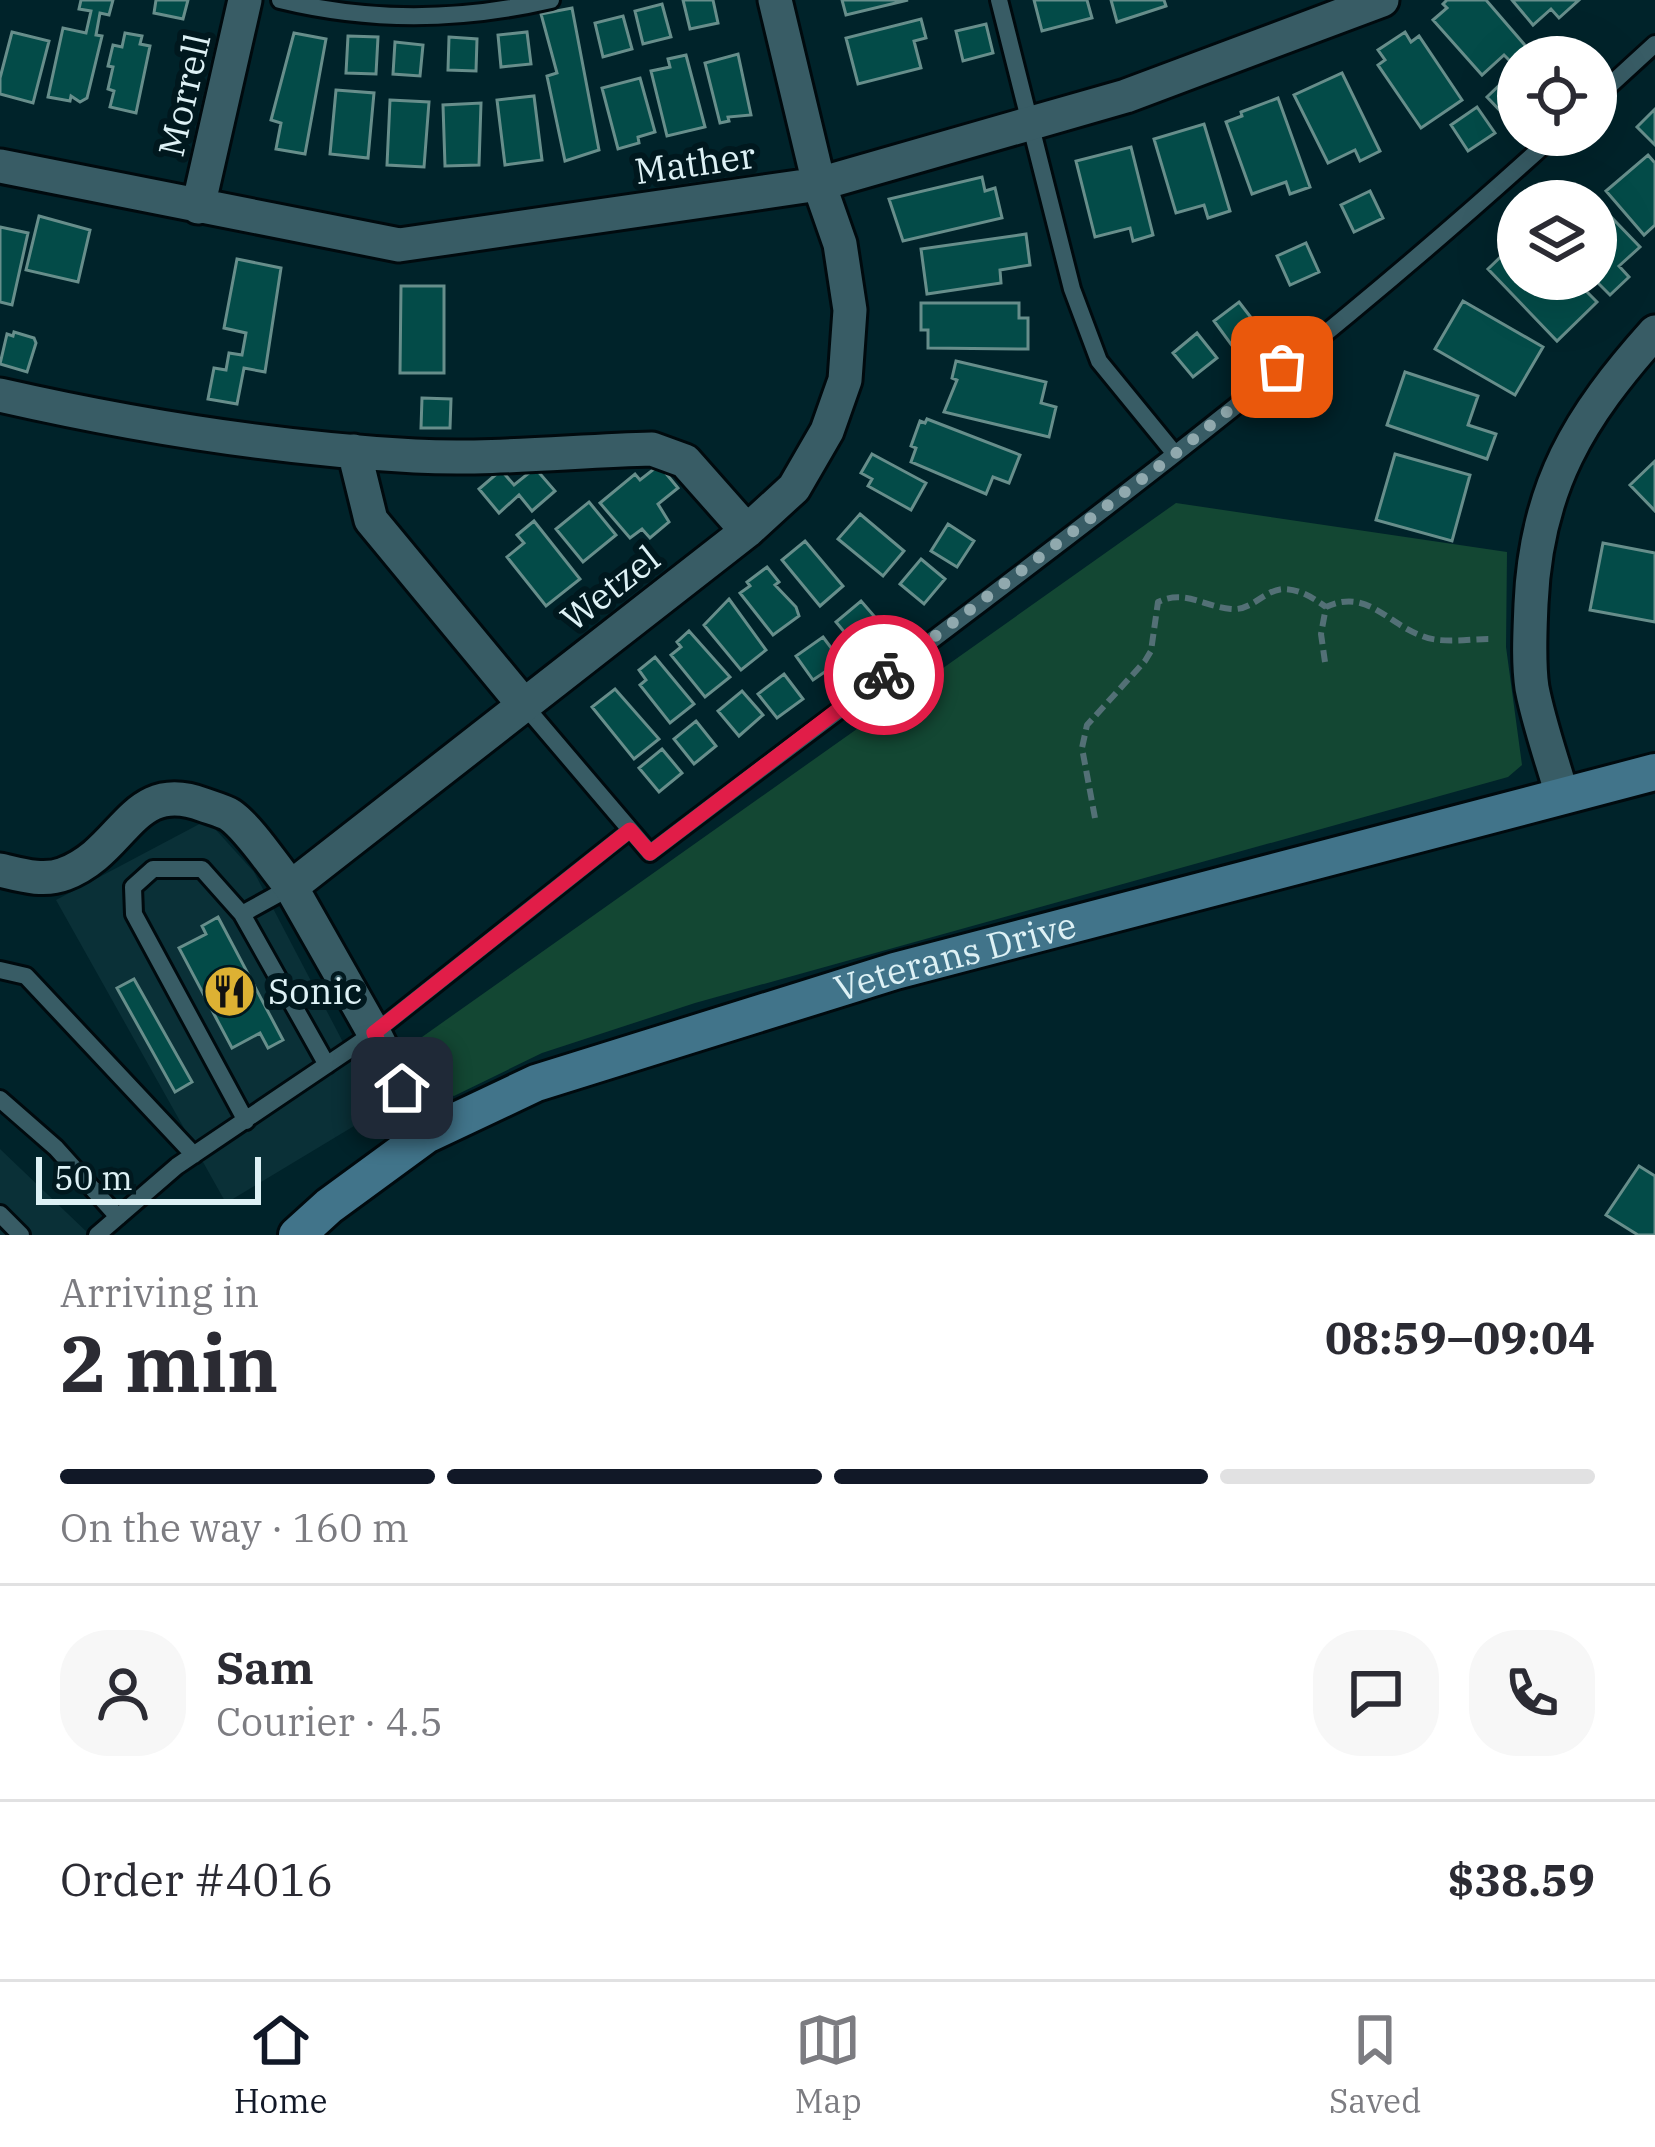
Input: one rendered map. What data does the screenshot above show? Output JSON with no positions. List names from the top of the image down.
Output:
{
  "streets": {
    "main road": ["Veterans Drive"],
    "street": ["Morrell", "Mather", "Wetzel"]
  },
  "crossings": [
    ["Morrell", "Mather"],
    ["Mather", "Wetzel"]
  ],
  "places": {
    "restaurant": ["Sonic"]
  },
  "scale_bar": "50 m",
  "page": {
    "scale": "50 m",
    "heading": ["2 min", "Arriving in", "08:59–09:04"],
    "panel": [
      "Sam",
      "Courier · 4.5",
      "Order #4016",
      "$38.59"
    ],
    "bar": "On the way · 160 m",
    "tabs": ["Home", "Map", "Saved"]
  }
}
